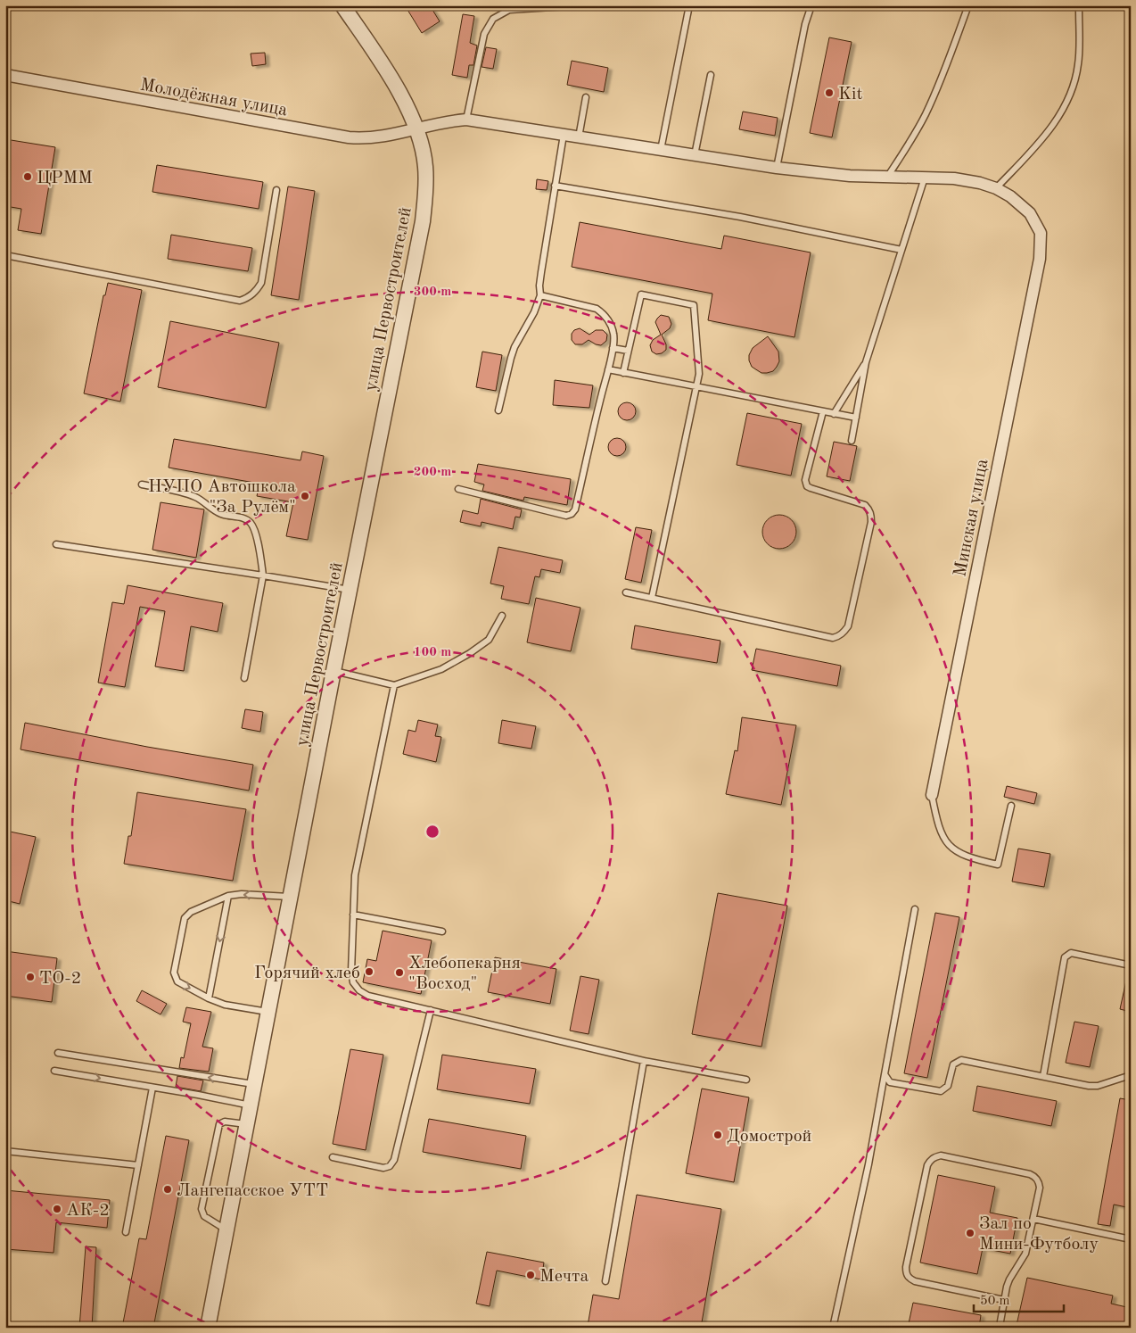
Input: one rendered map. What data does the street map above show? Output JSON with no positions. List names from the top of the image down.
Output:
{
  "streets": {
    "street": ["Молодёжная улица", "улица Первостроителей", "Минская улица"]
  },
  "crossings": [
    ["Молодёжная улица", "улица Первостроителей"],
    ["Молодёжная улица", "Минская улица"]
  ],
  "places": [
    "Kit",
    "ЦРММ",
    "НУПО Автошкола \"За Рулём\"",
    "Горячий хлеб",
    "Хлебопекарня \"Восход\"",
    "ТО-2",
    "Домострой",
    "Лангепасское УТТ",
    "АК-2",
    "Зал по Мини-Футболу",
    "Мечта"
  ],
  "scale_bar": "50 m",
  "rings": ["300 m", "200 m", "100 m"]
}
